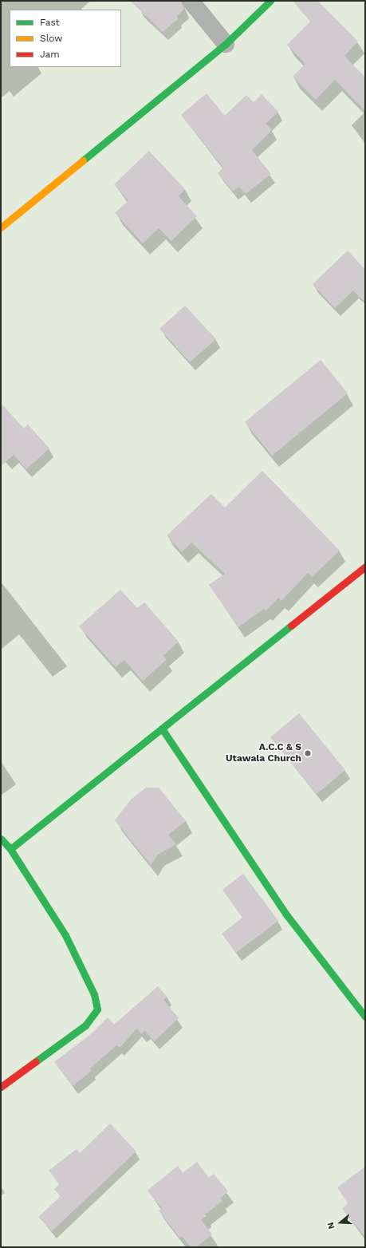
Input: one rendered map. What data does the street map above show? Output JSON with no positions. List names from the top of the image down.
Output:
{
  "places": ["A.C.C & S Utawala Church"],
  "legend": ["Fast", "Slow", "Jam"],
  "north": "left"
}
